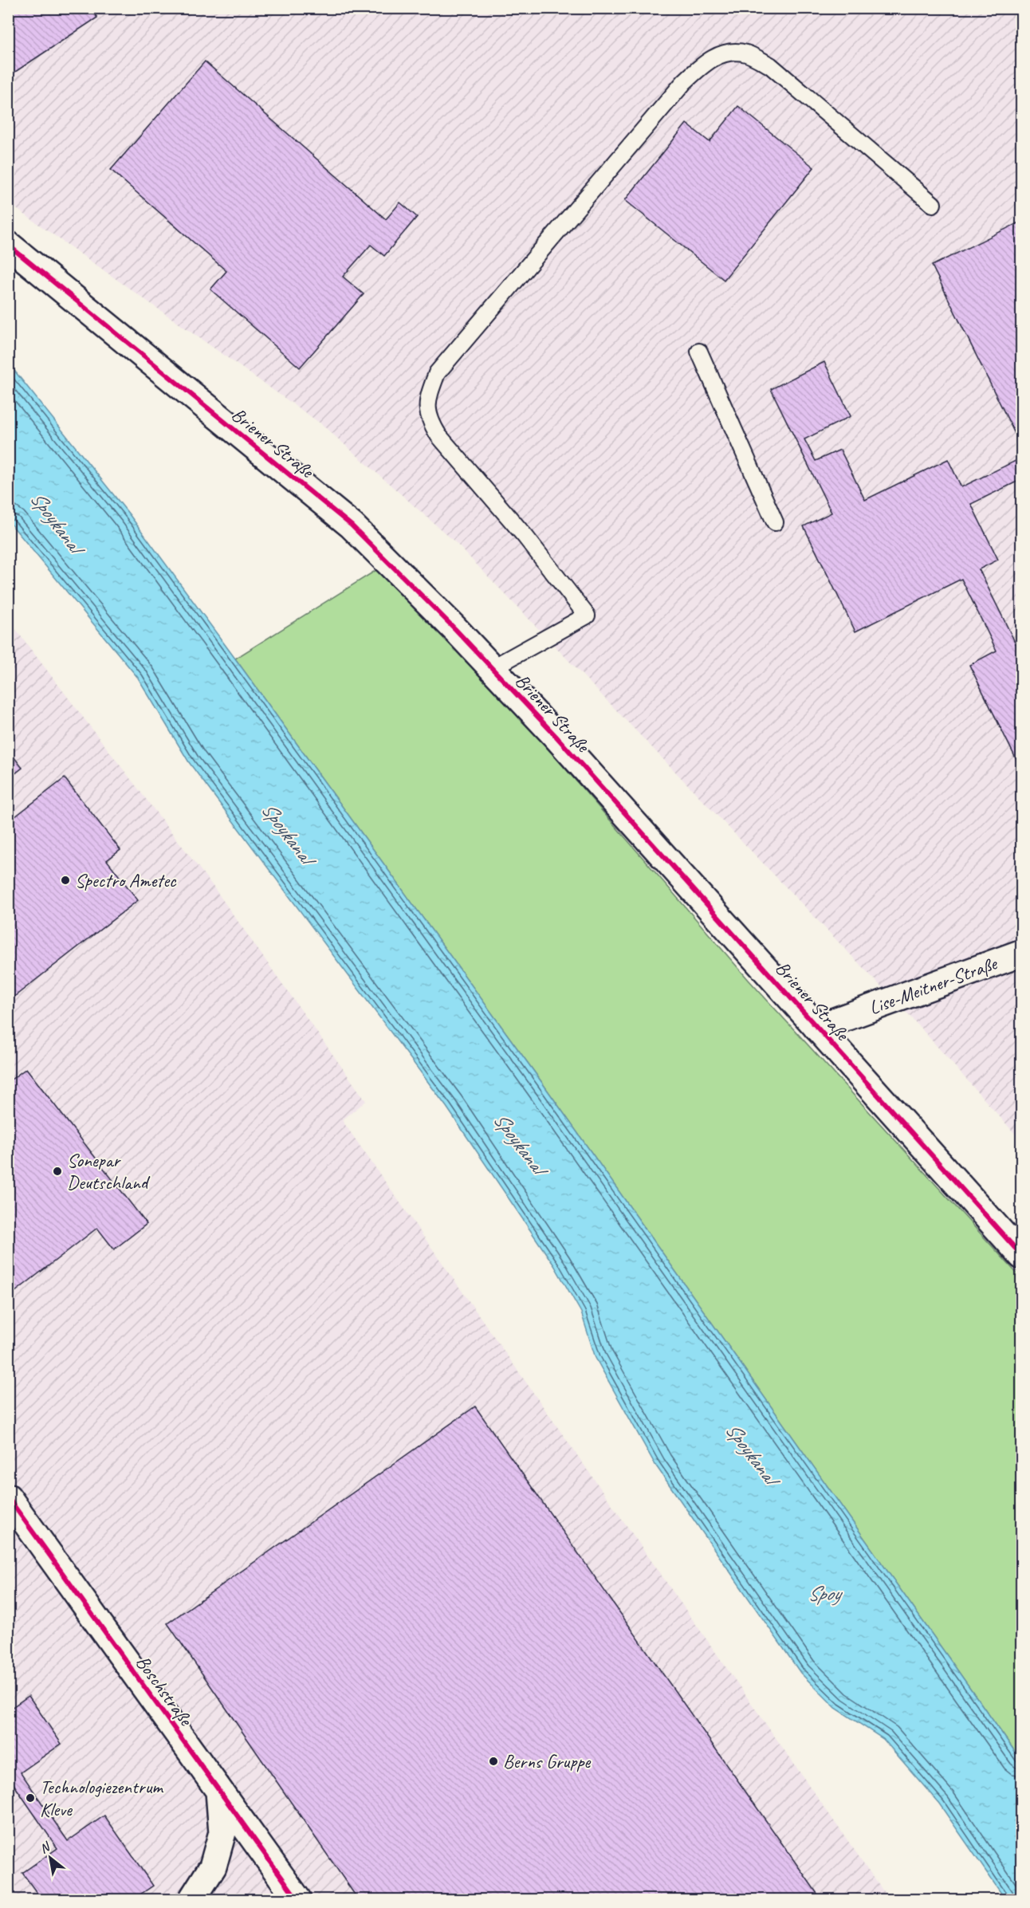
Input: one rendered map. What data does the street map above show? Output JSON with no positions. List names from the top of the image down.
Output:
{
  "streets": {
    "street": ["Briener Straße", "Lise-Meitner-Straße", "Boschstraße"]
  },
  "crossings": [
    ["Briener Straße", "Lise-Meitner-Straße"]
  ],
  "water": ["Spoykanal", "Spoy"],
  "places": [
    "Spectro Ametec",
    "Sonepar Deutschland",
    "Berns Gruppe",
    "Technologiezentrum Kleve"
  ],
  "north": "top left"
}
